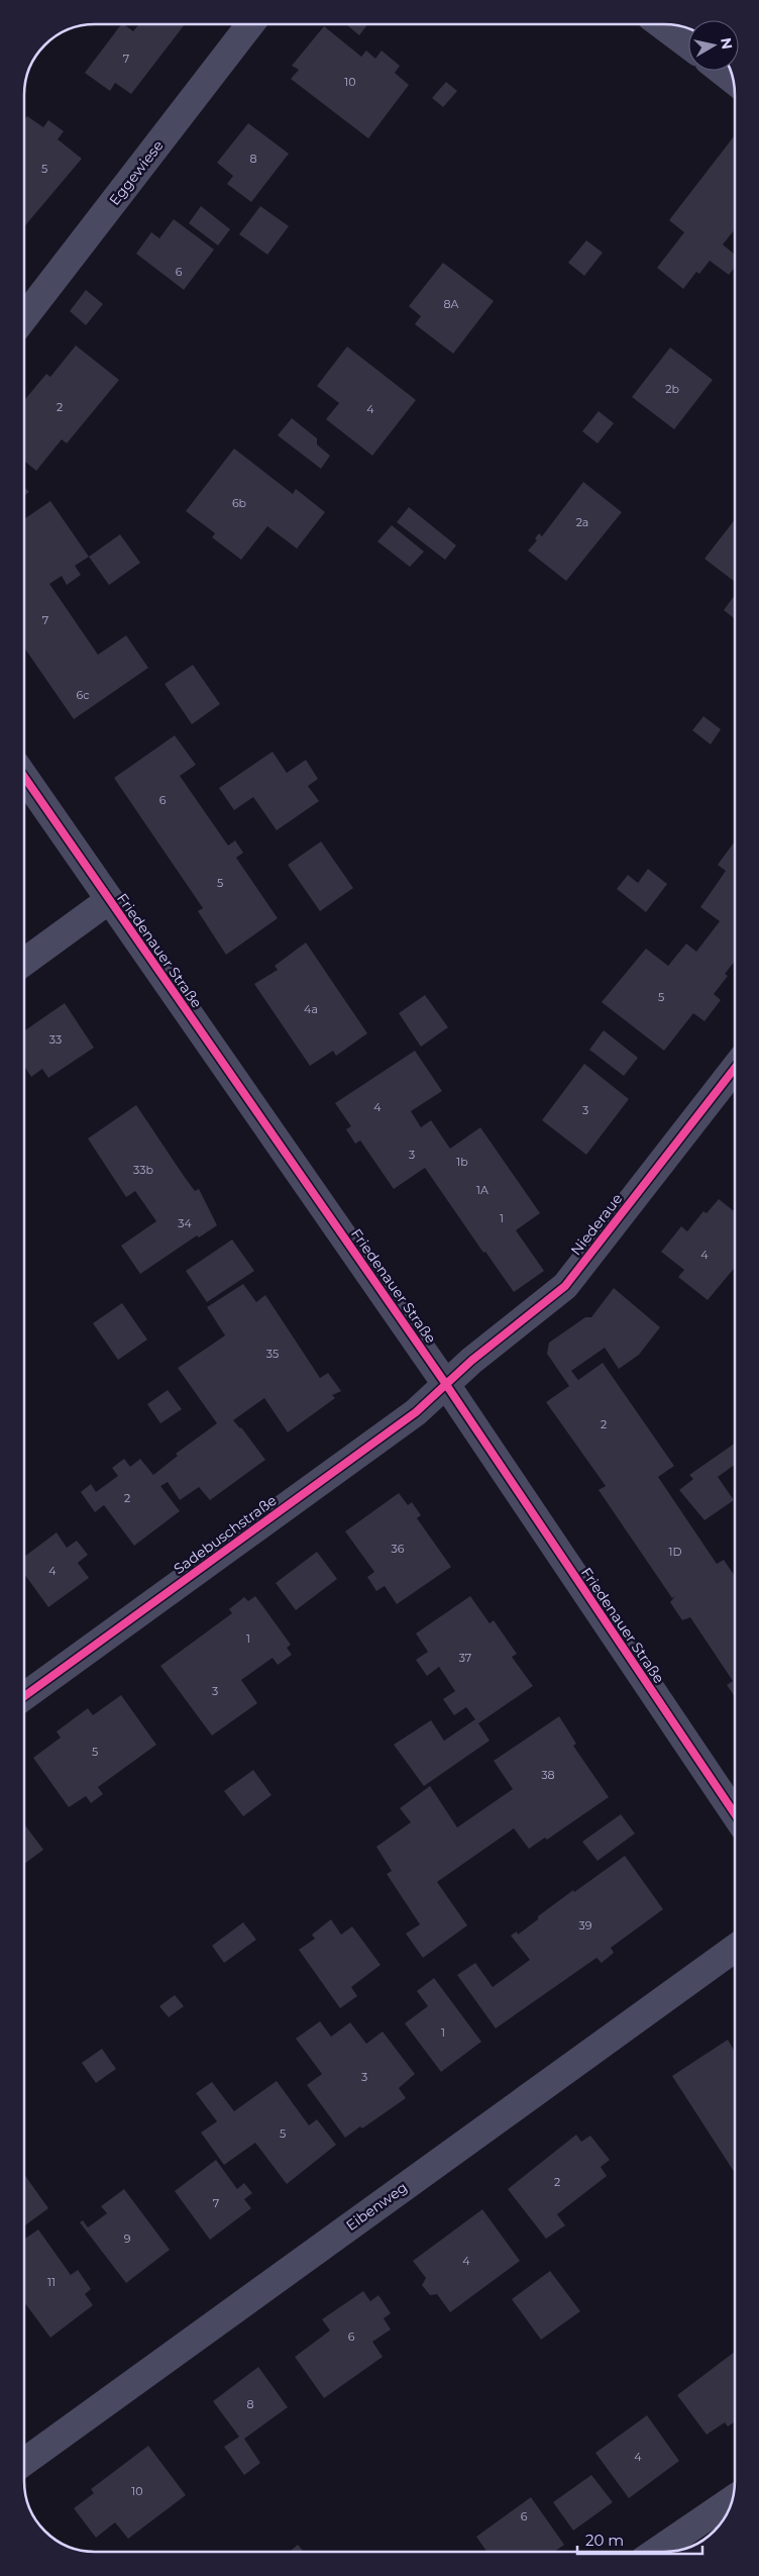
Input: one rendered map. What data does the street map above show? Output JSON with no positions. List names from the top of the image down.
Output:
{
  "streets": {
    "street": [
      "Eggewiese",
      "Friedenauer Straße",
      "Niederaue",
      "Sadebuschstraße",
      "Eibenweg"
    ]
  },
  "crossings": [
    ["Friedenauer Straße", "Niederaue"],
    ["Friedenauer Straße", "Sadebuschstraße"],
    ["Niederaue", "Sadebuschstraße"]
  ],
  "house_numbers": [
    "7",
    "10",
    "8",
    "5",
    "6",
    "8A",
    "2b",
    "2",
    "4",
    "6b",
    "2a",
    "7",
    "6c",
    "6",
    "5",
    "5",
    "4a",
    "33",
    "4",
    "3",
    "3",
    "1b",
    "33b",
    "1A",
    "1",
    "34",
    "4",
    "35",
    "2",
    "2",
    "36",
    "1D",
    "4",
    "1",
    "37",
    "3",
    "5",
    "38",
    "39",
    "1",
    "3",
    "5",
    "2",
    "7",
    "9",
    "4",
    "11",
    "6",
    "8",
    "4",
    "10",
    "6"
  ],
  "scale_bar": "20 m",
  "north": "right"
}
